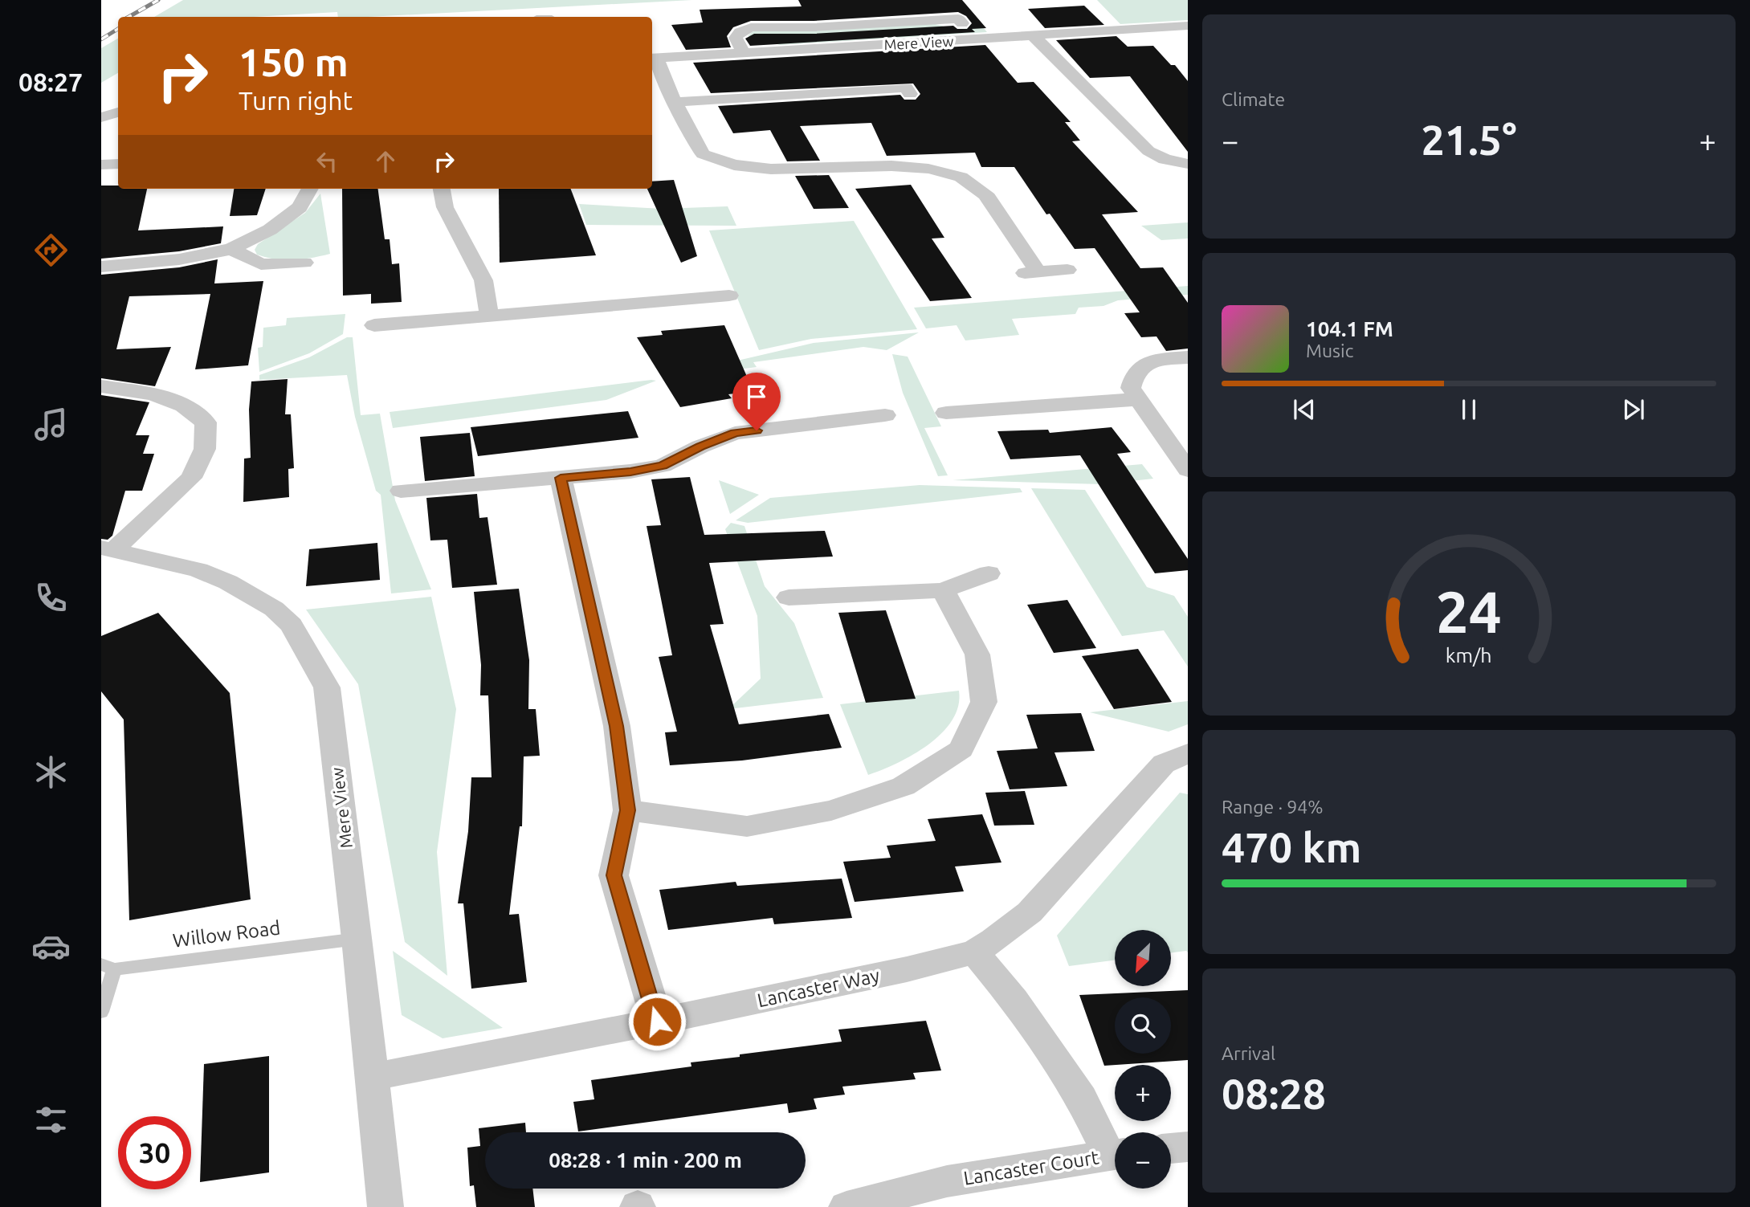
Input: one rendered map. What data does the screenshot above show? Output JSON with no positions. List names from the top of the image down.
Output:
{
  "streets": {
    "street": ["Mere View", "Lancaster Way", "Lancaster Court"],
    "lane": ["Willow Road"]
  },
  "crossings": [
    ["Mere View", "Willow Road"],
    ["Mere View", "Lancaster Way"],
    ["Lancaster Way", "Lancaster Court"]
  ],
  "north": "bottom left",
  "page": {
    "tabs": "08:27",
    "tile": [
      "Climate",
      ["Range · 94%", "470 km"],
      ["Arrival", "08:28"]
    ],
    "turn": ["150 m", "Turn right"],
    "heat": ["−", "21.5°", "+"],
    "song": ["104.1 FM", "Music"],
    "map_buttons": ["+", "−"],
    "limit": "30",
    "trip": "08:28 · 1 min · 200 m",
    "gauge": ["24", "km/h"]
  }
}
